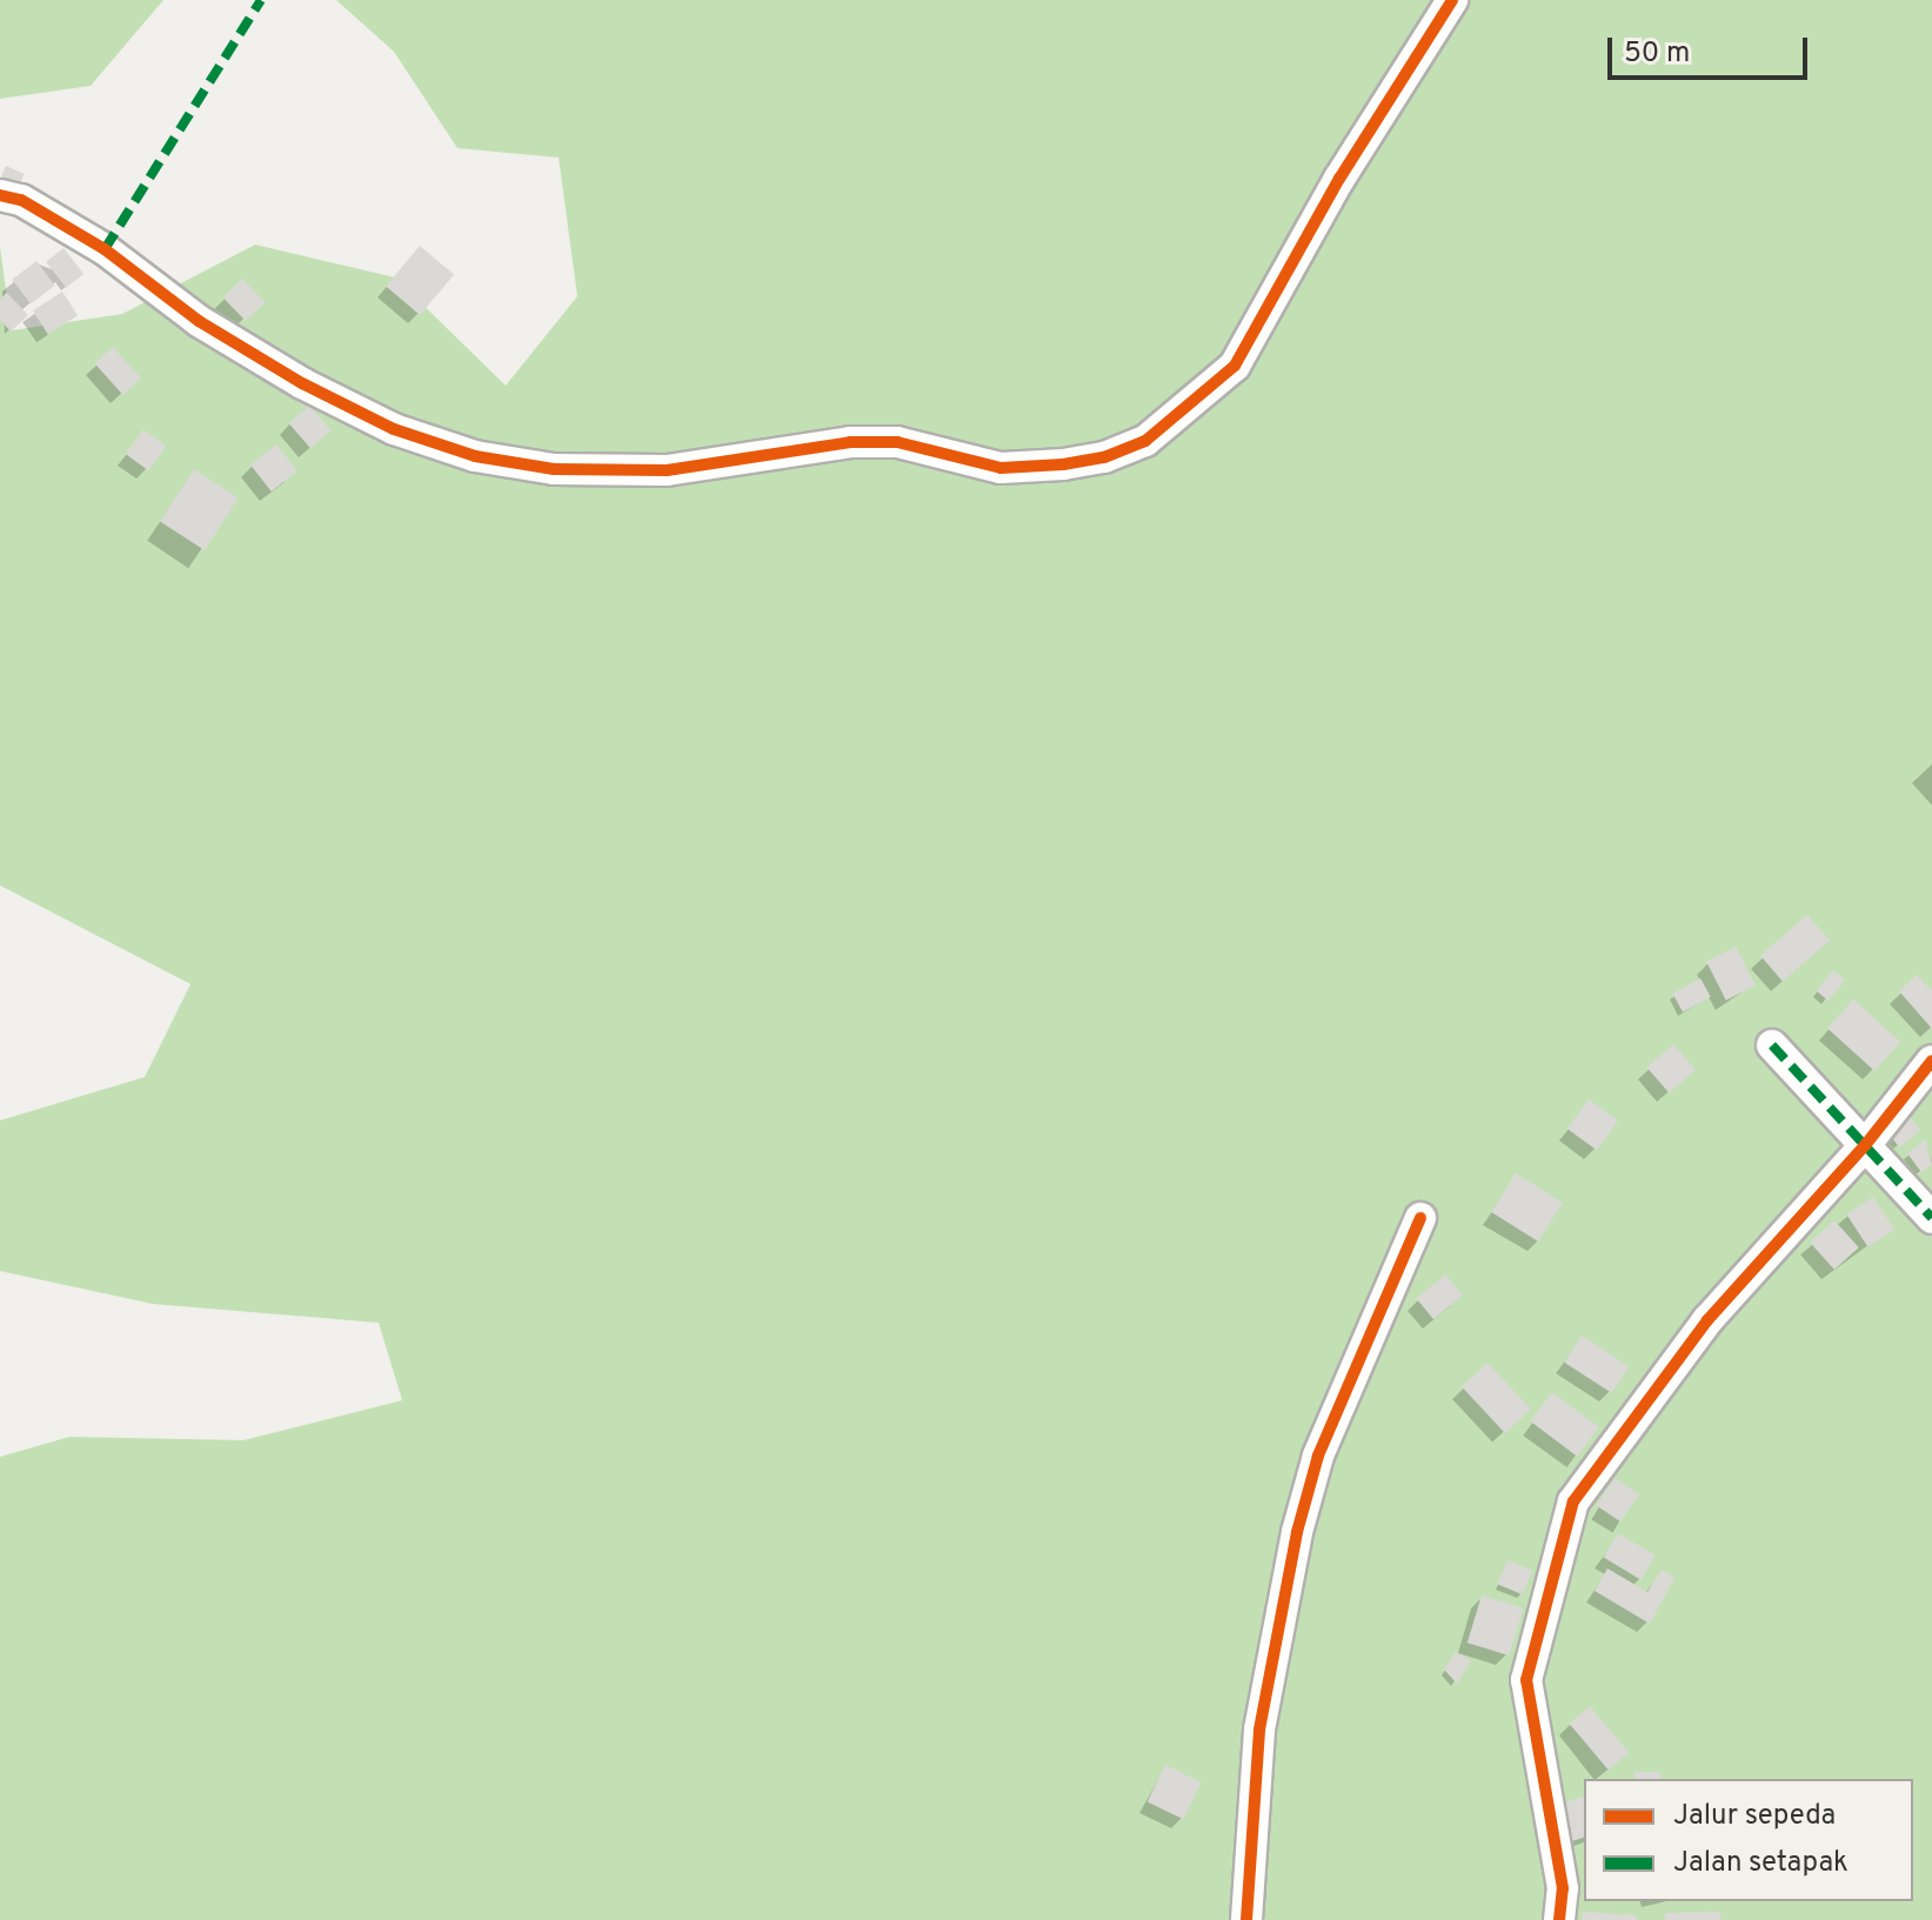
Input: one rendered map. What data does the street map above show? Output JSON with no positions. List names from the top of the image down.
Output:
{
  "legend": ["Jalur sepeda", "Jalan setapak"],
  "scale_bar": "50 m"
}
